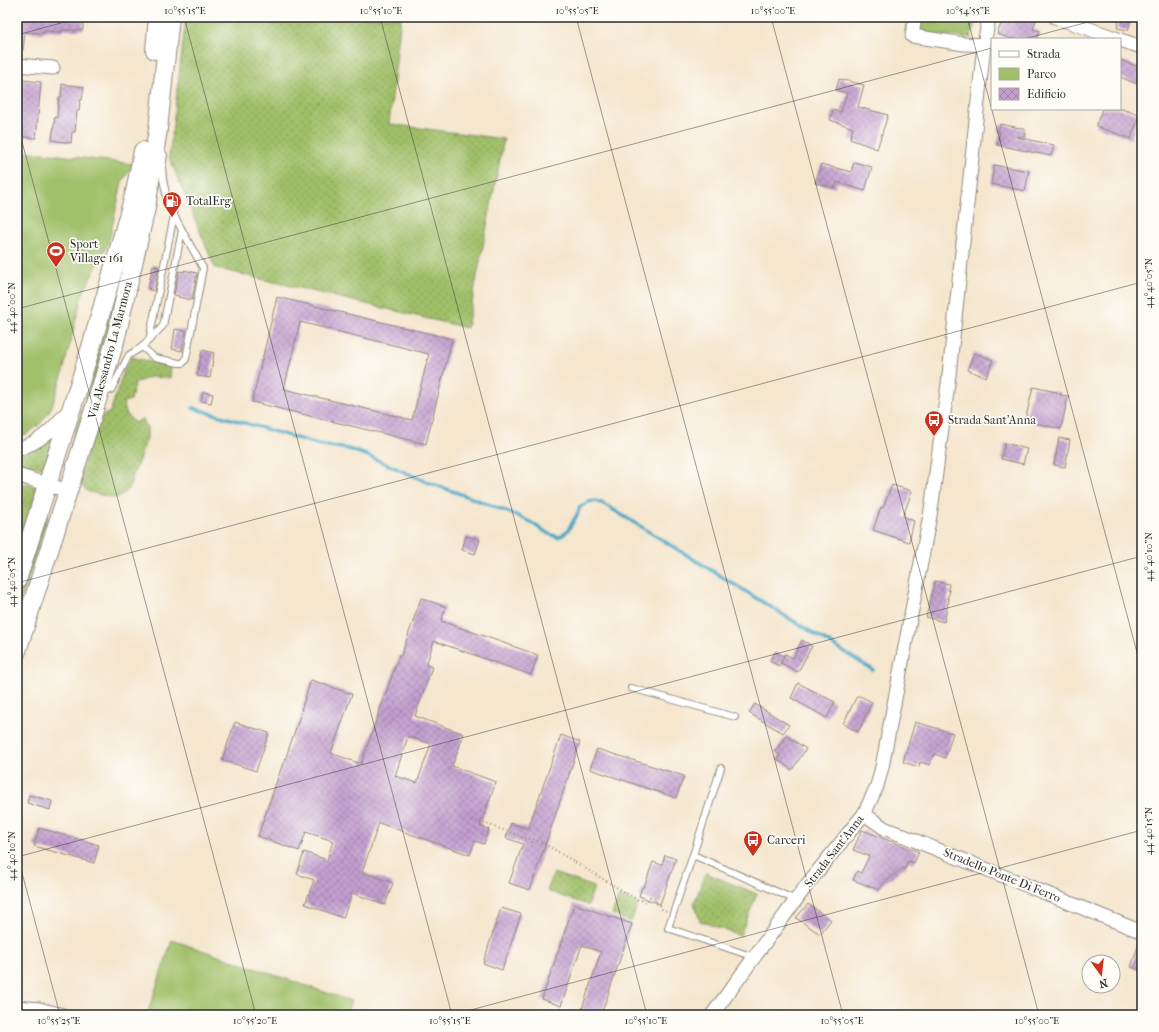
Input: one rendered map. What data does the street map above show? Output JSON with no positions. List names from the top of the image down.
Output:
{
  "streets": {
    "main road": ["Via Alessandro La Marmora"],
    "street": ["Strada Sant'Anna", "Stradello Ponte Di Ferro"]
  },
  "crossings": [
    ["Strada Sant'Anna", "Stradello Ponte Di Ferro"]
  ],
  "places": {
    "fuel station": ["TotalErg"],
    "sports": ["Sport Village 161"],
    "bus stop": ["Strada Sant'Anna", "Carceri"]
  },
  "legend": ["Strada", "Parco", "Edificio"],
  "north": "bottom",
  "coordinates": [
    "10°55'15\"E",
    "10°55'10\"E",
    "10°55'05\"E",
    "10°55'00\"E",
    "10°54'55\"E",
    "44°40'05\"N",
    "44°40'00\"N",
    "44°40'10\"N",
    "44°40'15\"N",
    "10°55'25\"E",
    "10°55'20\"E"
  ]
}
